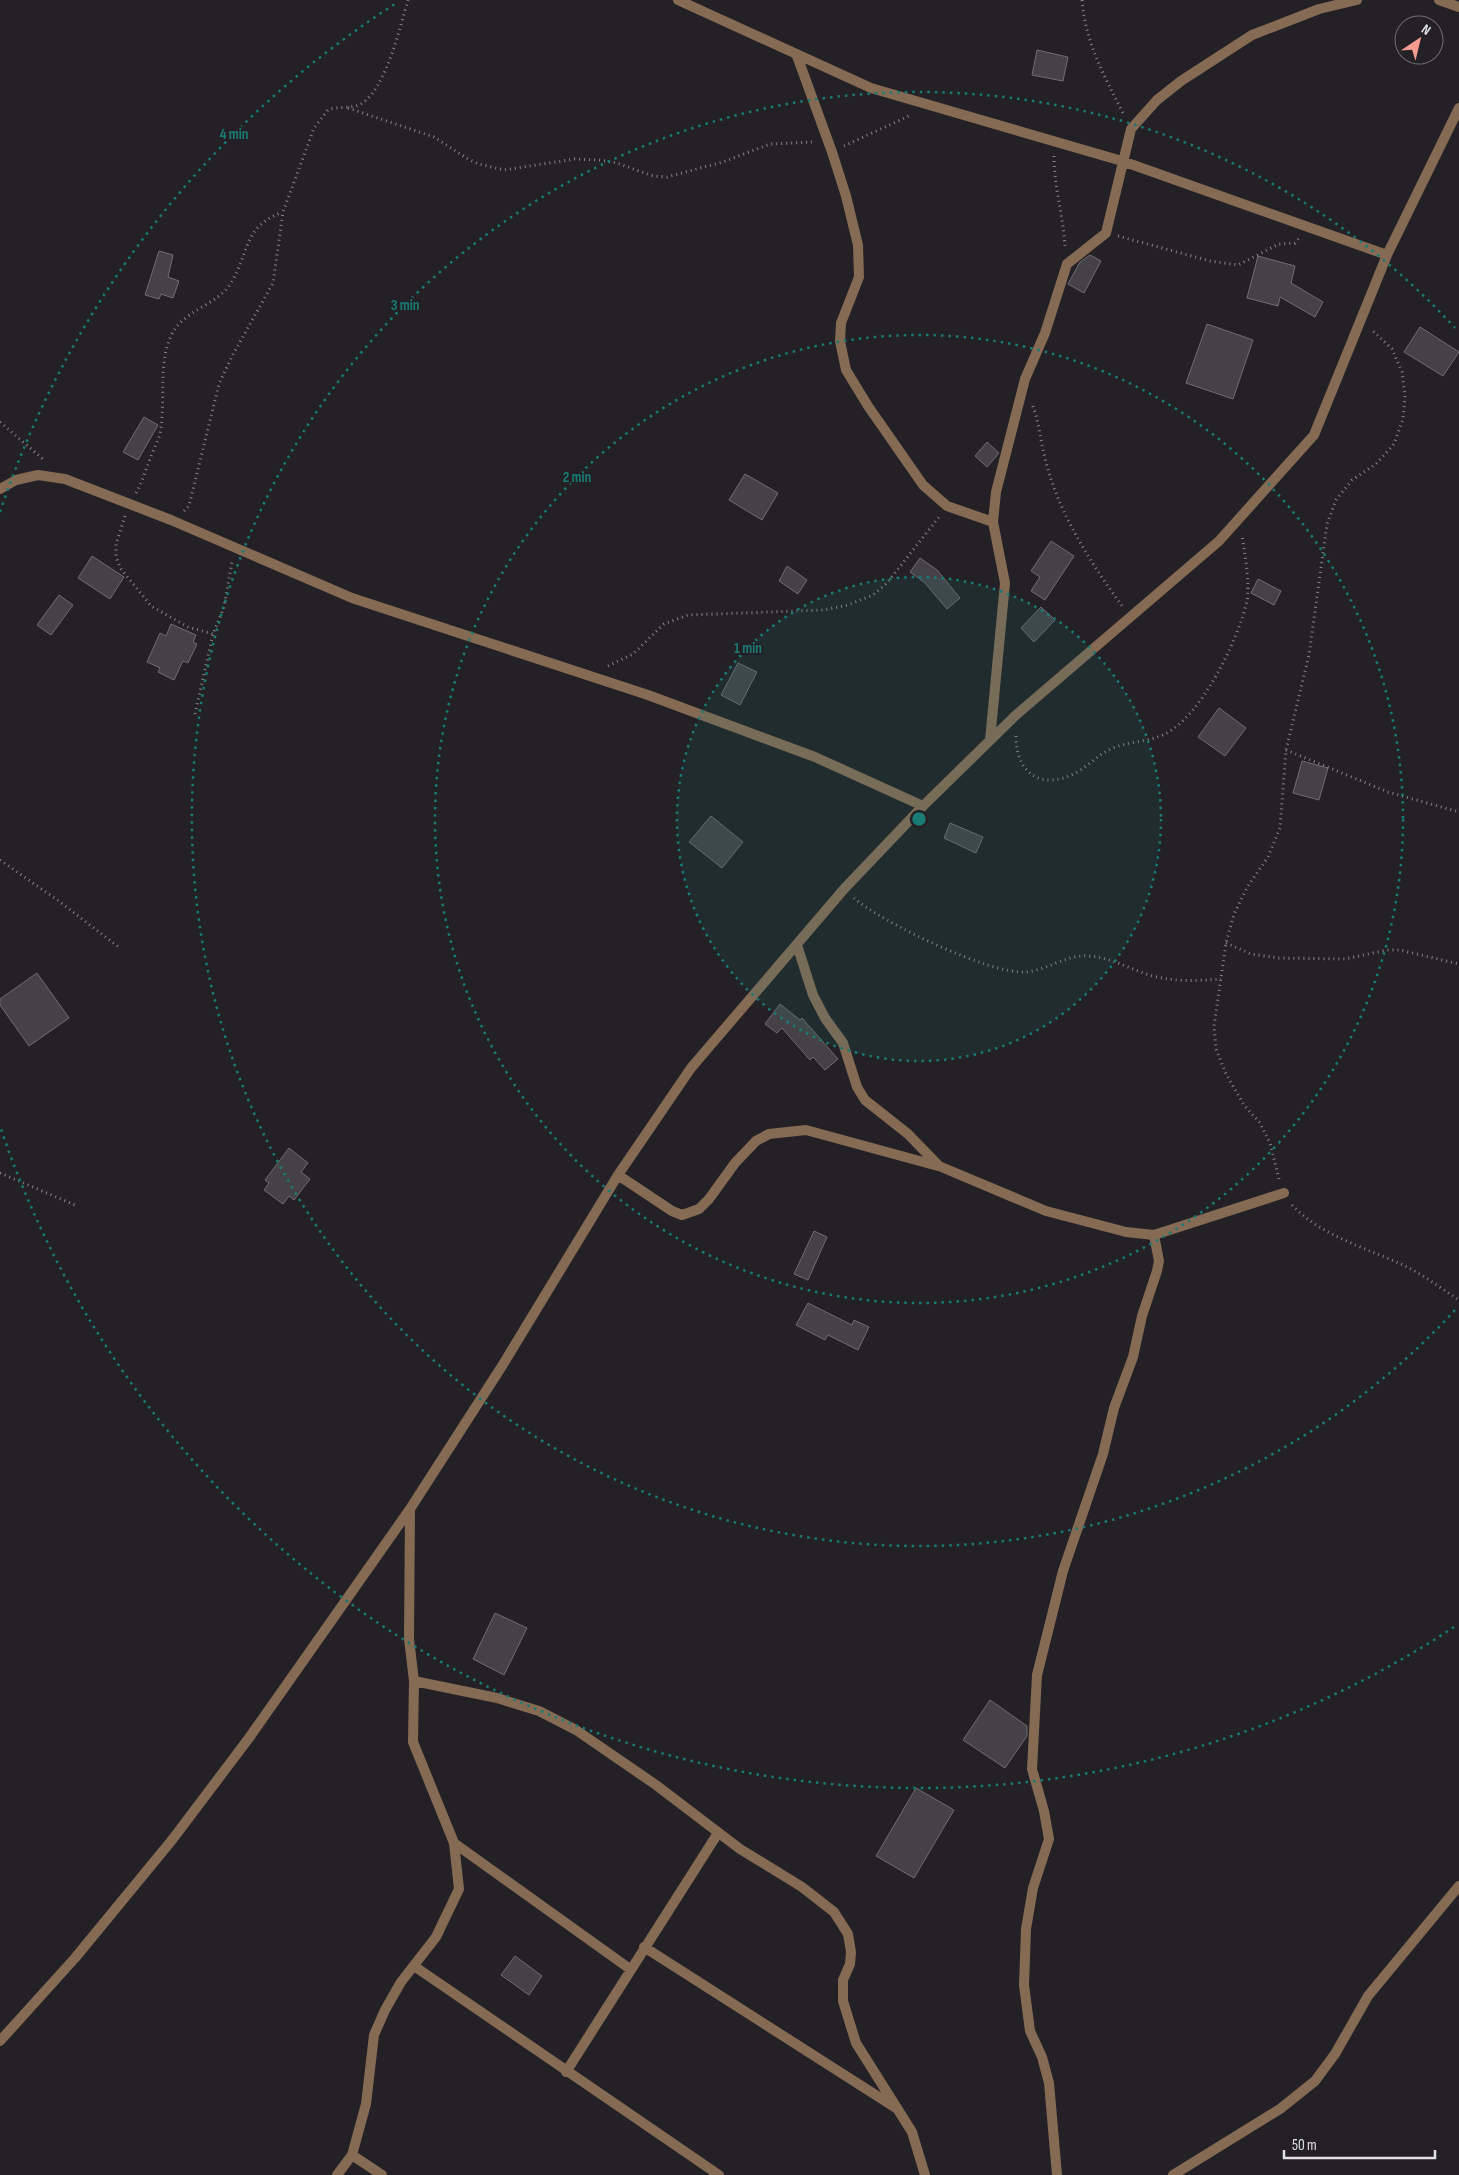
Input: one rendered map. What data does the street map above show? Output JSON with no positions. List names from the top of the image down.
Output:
{
  "scale_bar": "50 m",
  "north": "top right",
  "rings": [
    "4 min",
    "3 min",
    "2 min",
    "1 min"
  ]
}
